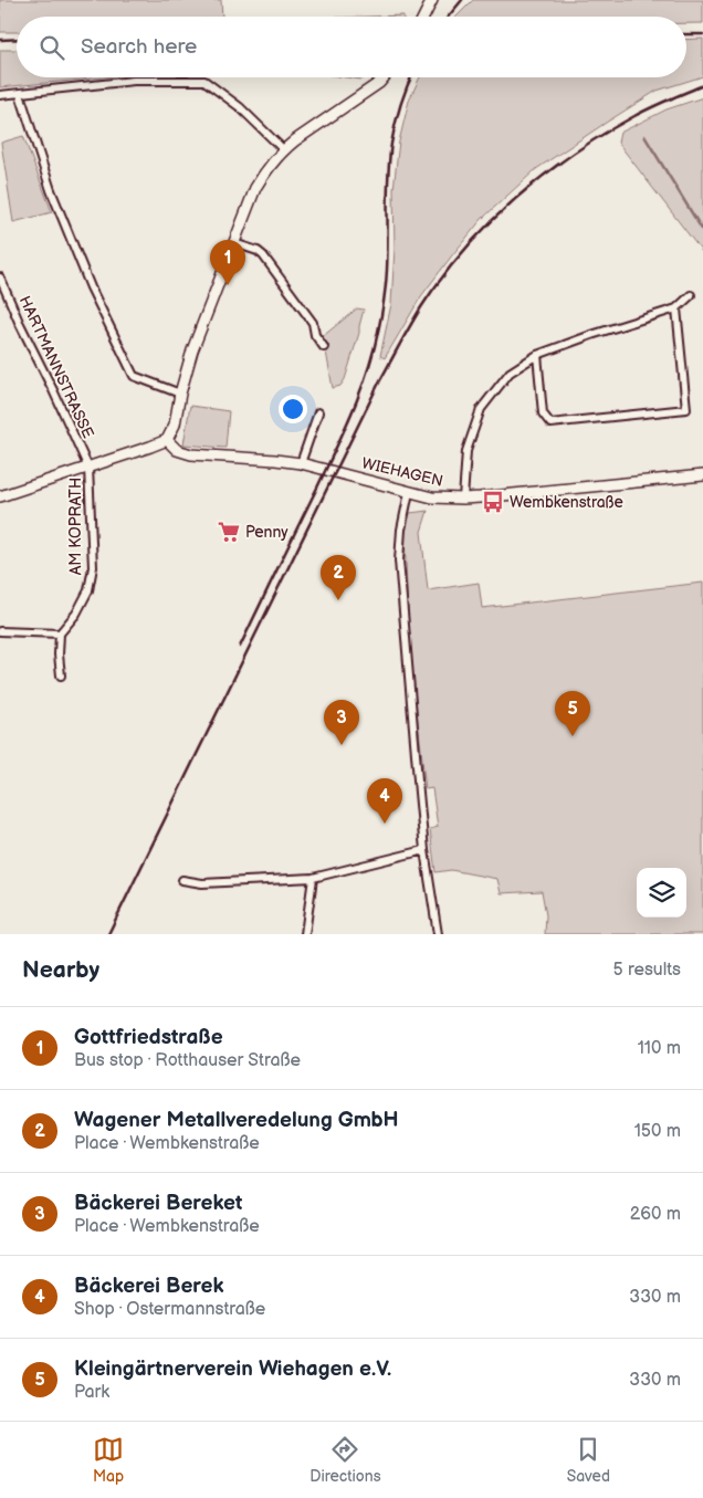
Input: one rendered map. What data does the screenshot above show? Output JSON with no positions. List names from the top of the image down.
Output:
{
  "streets": {
    "main road": ["WIEHAGEN"],
    "street": ["HARTMANNSTRASSE", "AM KOPRATH"]
  },
  "crossings": [
    ["HARTMANNSTRASSE", "AM KOPRATH"]
  ],
  "places": {
    "bus stop": ["Wembkenstraße"],
    "supermarket": ["Penny"]
  },
  "page": {
    "search": "Search here",
    "pins": [
      "1",
      "2",
      "5",
      "3",
      "4"
    ],
    "heading": ["Nearby", "5 results"],
    "list": [
      {
        "mark": "1",
        "name": "Gottfriedstraße",
        "note": "Bus stop · Rotthauser Straße",
        "value": "110 m"
      },
      {
        "mark": "2",
        "name": "Wagener Metallveredelung GmbH",
        "note": "Place · Wembkenstraße",
        "value": "150 m"
      },
      {
        "mark": "3",
        "name": "Bäckerei Bereket",
        "note": "Place · Wembkenstraße",
        "value": "260 m"
      },
      {
        "mark": "4",
        "name": "Bäckerei Berek",
        "note": "Shop · Ostermannstraße",
        "value": "330 m"
      },
      {
        "mark": "5",
        "name": "Kleingärtnerverein Wiehagen e.V.",
        "note": "Park",
        "value": "330 m"
      }
    ],
    "nav": ["Map", "Directions", "Saved"]
  }
}
